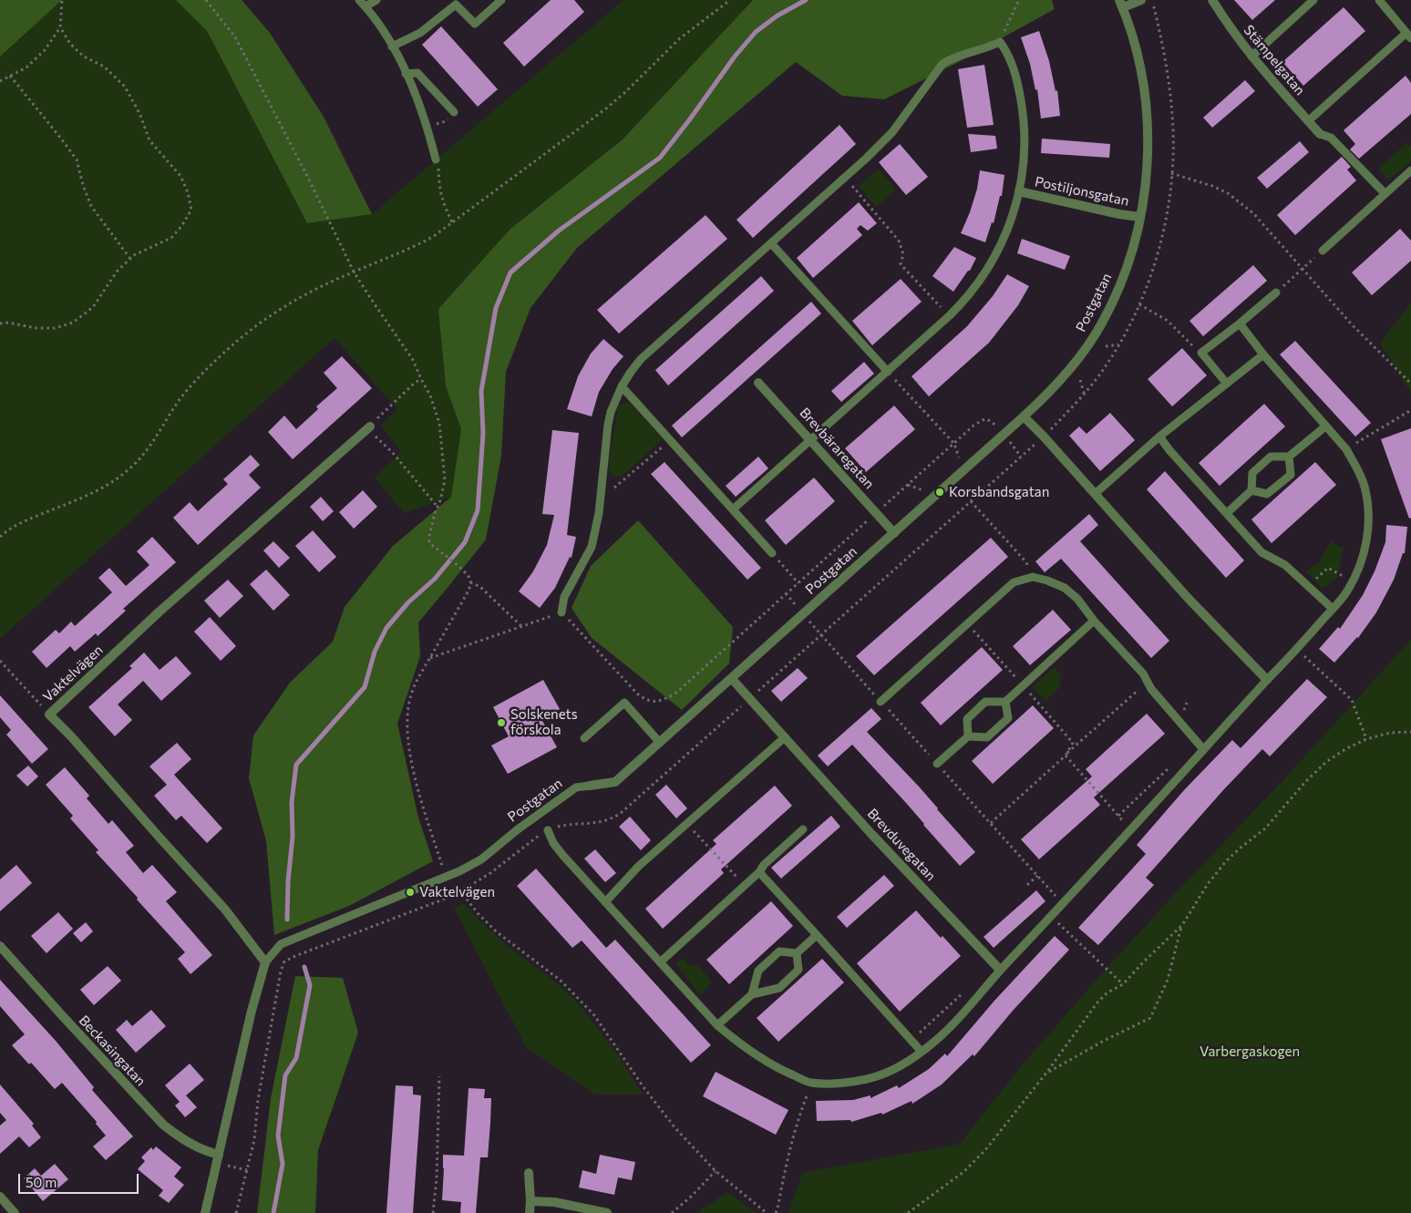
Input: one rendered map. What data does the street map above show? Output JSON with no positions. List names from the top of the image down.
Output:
{
  "streets": {
    "street": [
      "Stämpelgatan",
      "Postiljonsgatan",
      "Postgatan",
      "Brevbäraregatan",
      "Vaktelvägen",
      "Brevduvegatan",
      "Beckasingatan"
    ]
  },
  "crossings": [
    ["Postiljonsgatan", "Postgatan"],
    ["Postgatan", "Brevbäraregatan"],
    ["Postgatan", "Vaktelvägen"],
    ["Postgatan", "Brevduvegatan"]
  ],
  "parks": ["Varbergaskogen"],
  "places": ["Korsbandsgatan", "Solskenets förskola", "Vaktelvägen"],
  "scale_bar": "50 m"
}
